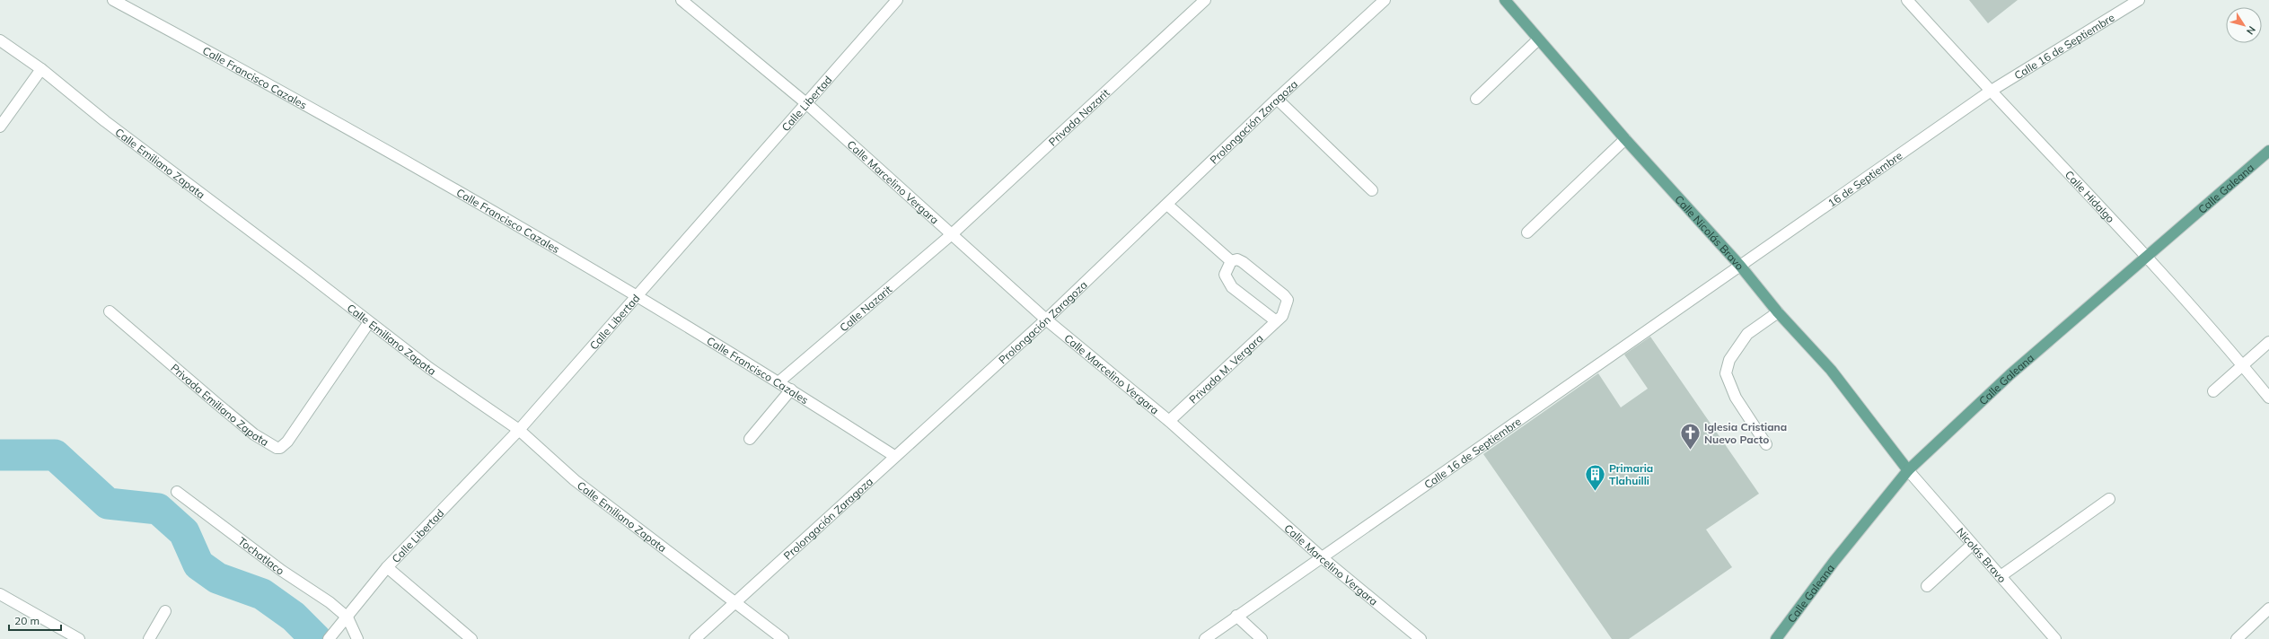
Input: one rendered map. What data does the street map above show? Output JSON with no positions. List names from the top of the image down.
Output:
{
  "streets": {
    "main road": ["Calle Galeana", "Calle Nicolás Bravo"],
    "street": [
      "Calle 16 de Septiembre",
      "Calle Francisco Cazales",
      "Calle Libertad",
      "Privada Nazarit",
      "Prolongación Zaragoza",
      "Calle Emiliano Zapata",
      "16 de Septiembre",
      "Calle Marcelino Vergara",
      "Calle Hidalgo",
      "Calle Nazarit",
      "Privada M. Vergara",
      "Privada Emiliano Zapata",
      "Tochatlaco",
      "Nicolás Bravo"
    ]
  },
  "crossings": [
    ["Calle 16 de Septiembre", "16 de Septiembre"],
    ["Calle 16 de Septiembre", "Calle Marcelino Vergara"],
    ["Calle 16 de Septiembre", "Calle Hidalgo"],
    ["Calle 16 de Septiembre", "Calle Nicolás Bravo"],
    ["Calle Francisco Cazales", "Calle Libertad"],
    ["Calle Francisco Cazales", "Prolongación Zaragoza"],
    ["Calle Francisco Cazales", "Calle Nazarit"],
    ["Calle Libertad", "Calle Emiliano Zapata"],
    ["Calle Libertad", "Calle Marcelino Vergara"],
    ["Calle Libertad", "Tochatlaco"],
    ["Privada Nazarit", "Calle Marcelino Vergara"],
    ["Privada Nazarit", "Calle Nazarit"],
    ["Prolongación Zaragoza", "Calle Emiliano Zapata"],
    ["Prolongación Zaragoza", "Calle Marcelino Vergara"],
    ["Calle Emiliano Zapata", "Privada Emiliano Zapata"],
    ["16 de Septiembre", "Calle Hidalgo"],
    ["16 de Septiembre", "Calle Nicolás Bravo"],
    ["Calle Marcelino Vergara", "Calle Nazarit"],
    ["Calle Marcelino Vergara", "Privada M. Vergara"],
    ["Calle Galeana", "Calle Hidalgo"],
    ["Calle Galeana", "Calle Nicolás Bravo"],
    ["Calle Galeana", "Nicolás Bravo"],
    ["Calle Nicolás Bravo", "Nicolás Bravo"]
  ],
  "places": {
    "church": ["Iglesia Cristiana Nuevo Pacto"],
    "building": ["Primaria Tlahuilli"]
  },
  "scale_bar": "20 m",
  "north": "bottom right"
}
